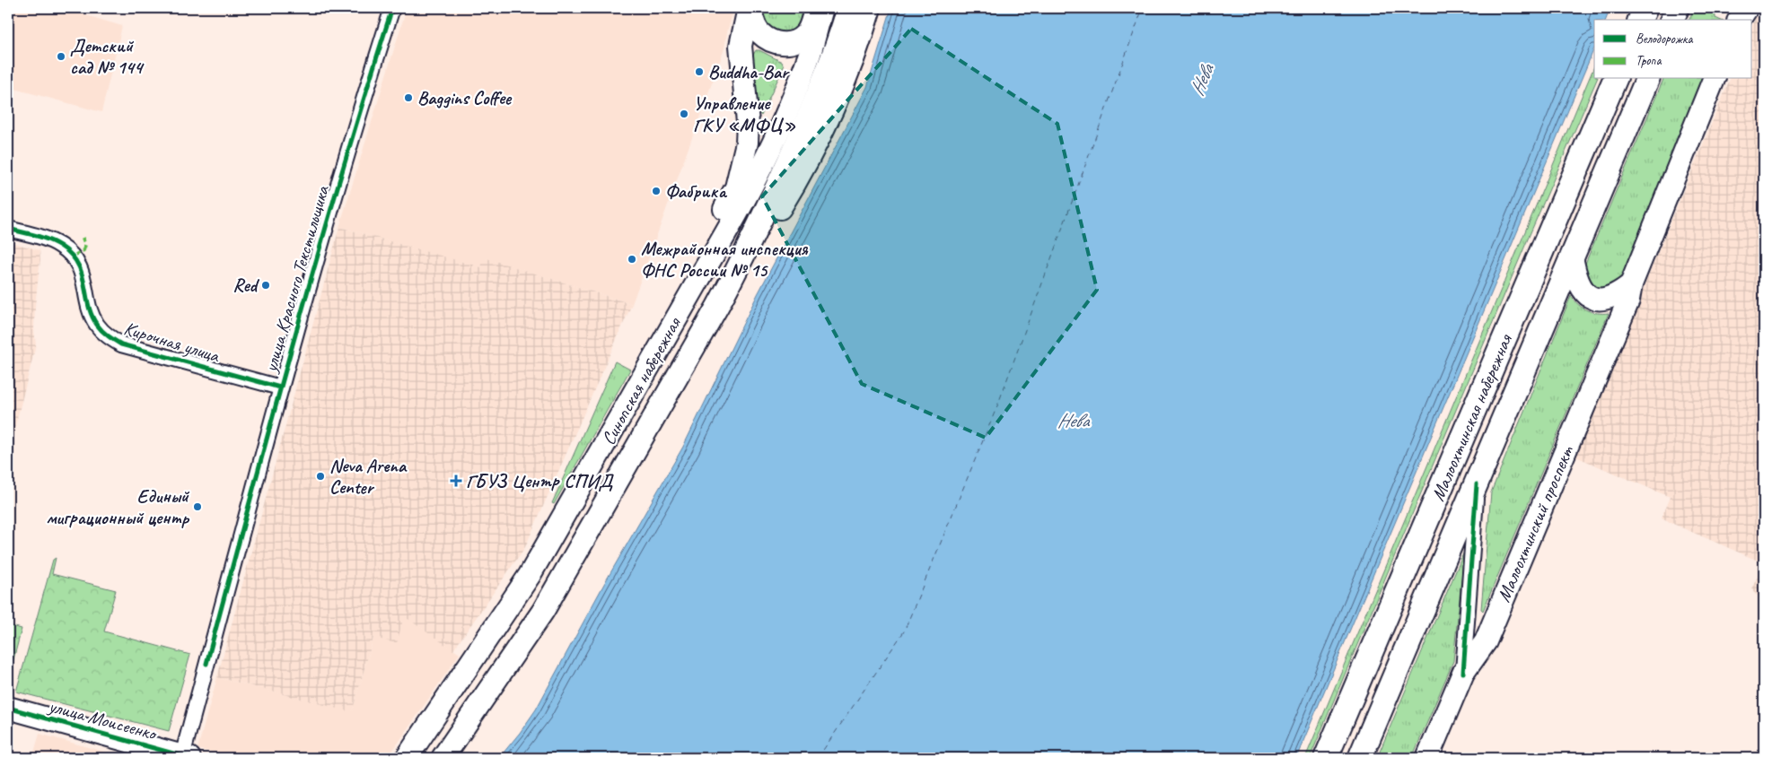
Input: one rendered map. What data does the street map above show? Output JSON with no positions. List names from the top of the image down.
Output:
{
  "streets": {
    "main road": [
      "Синопская набережная",
      "Малоохтинская набережная",
      "Малоохтинский проспект",
      "улица Моисеенко"
    ],
    "street": ["улица Красного Текстильщика", "Кирочная улица"]
  },
  "crossings": [
    ["улица Красного Текстильщика", "Кирочная улица"],
    ["улица Красного Текстильщика", "улица Моисеенко"]
  ],
  "water": ["Нева"],
  "places": {
    "other": [
      "Детский сад № 144",
      "Buddha-Bar",
      "Baggins Coffee",
      "Управление ГКУ «МФЦ»",
      "Фабрика",
      "Межрайонная инспекция ФНС России № 15",
      "Red",
      "Neva Arena Center",
      "Единый миграционный центр"
    ],
    "health": ["ГБУЗ Центр СПИД"]
  },
  "legend": ["Велодорожка", "Тропа"]
}
